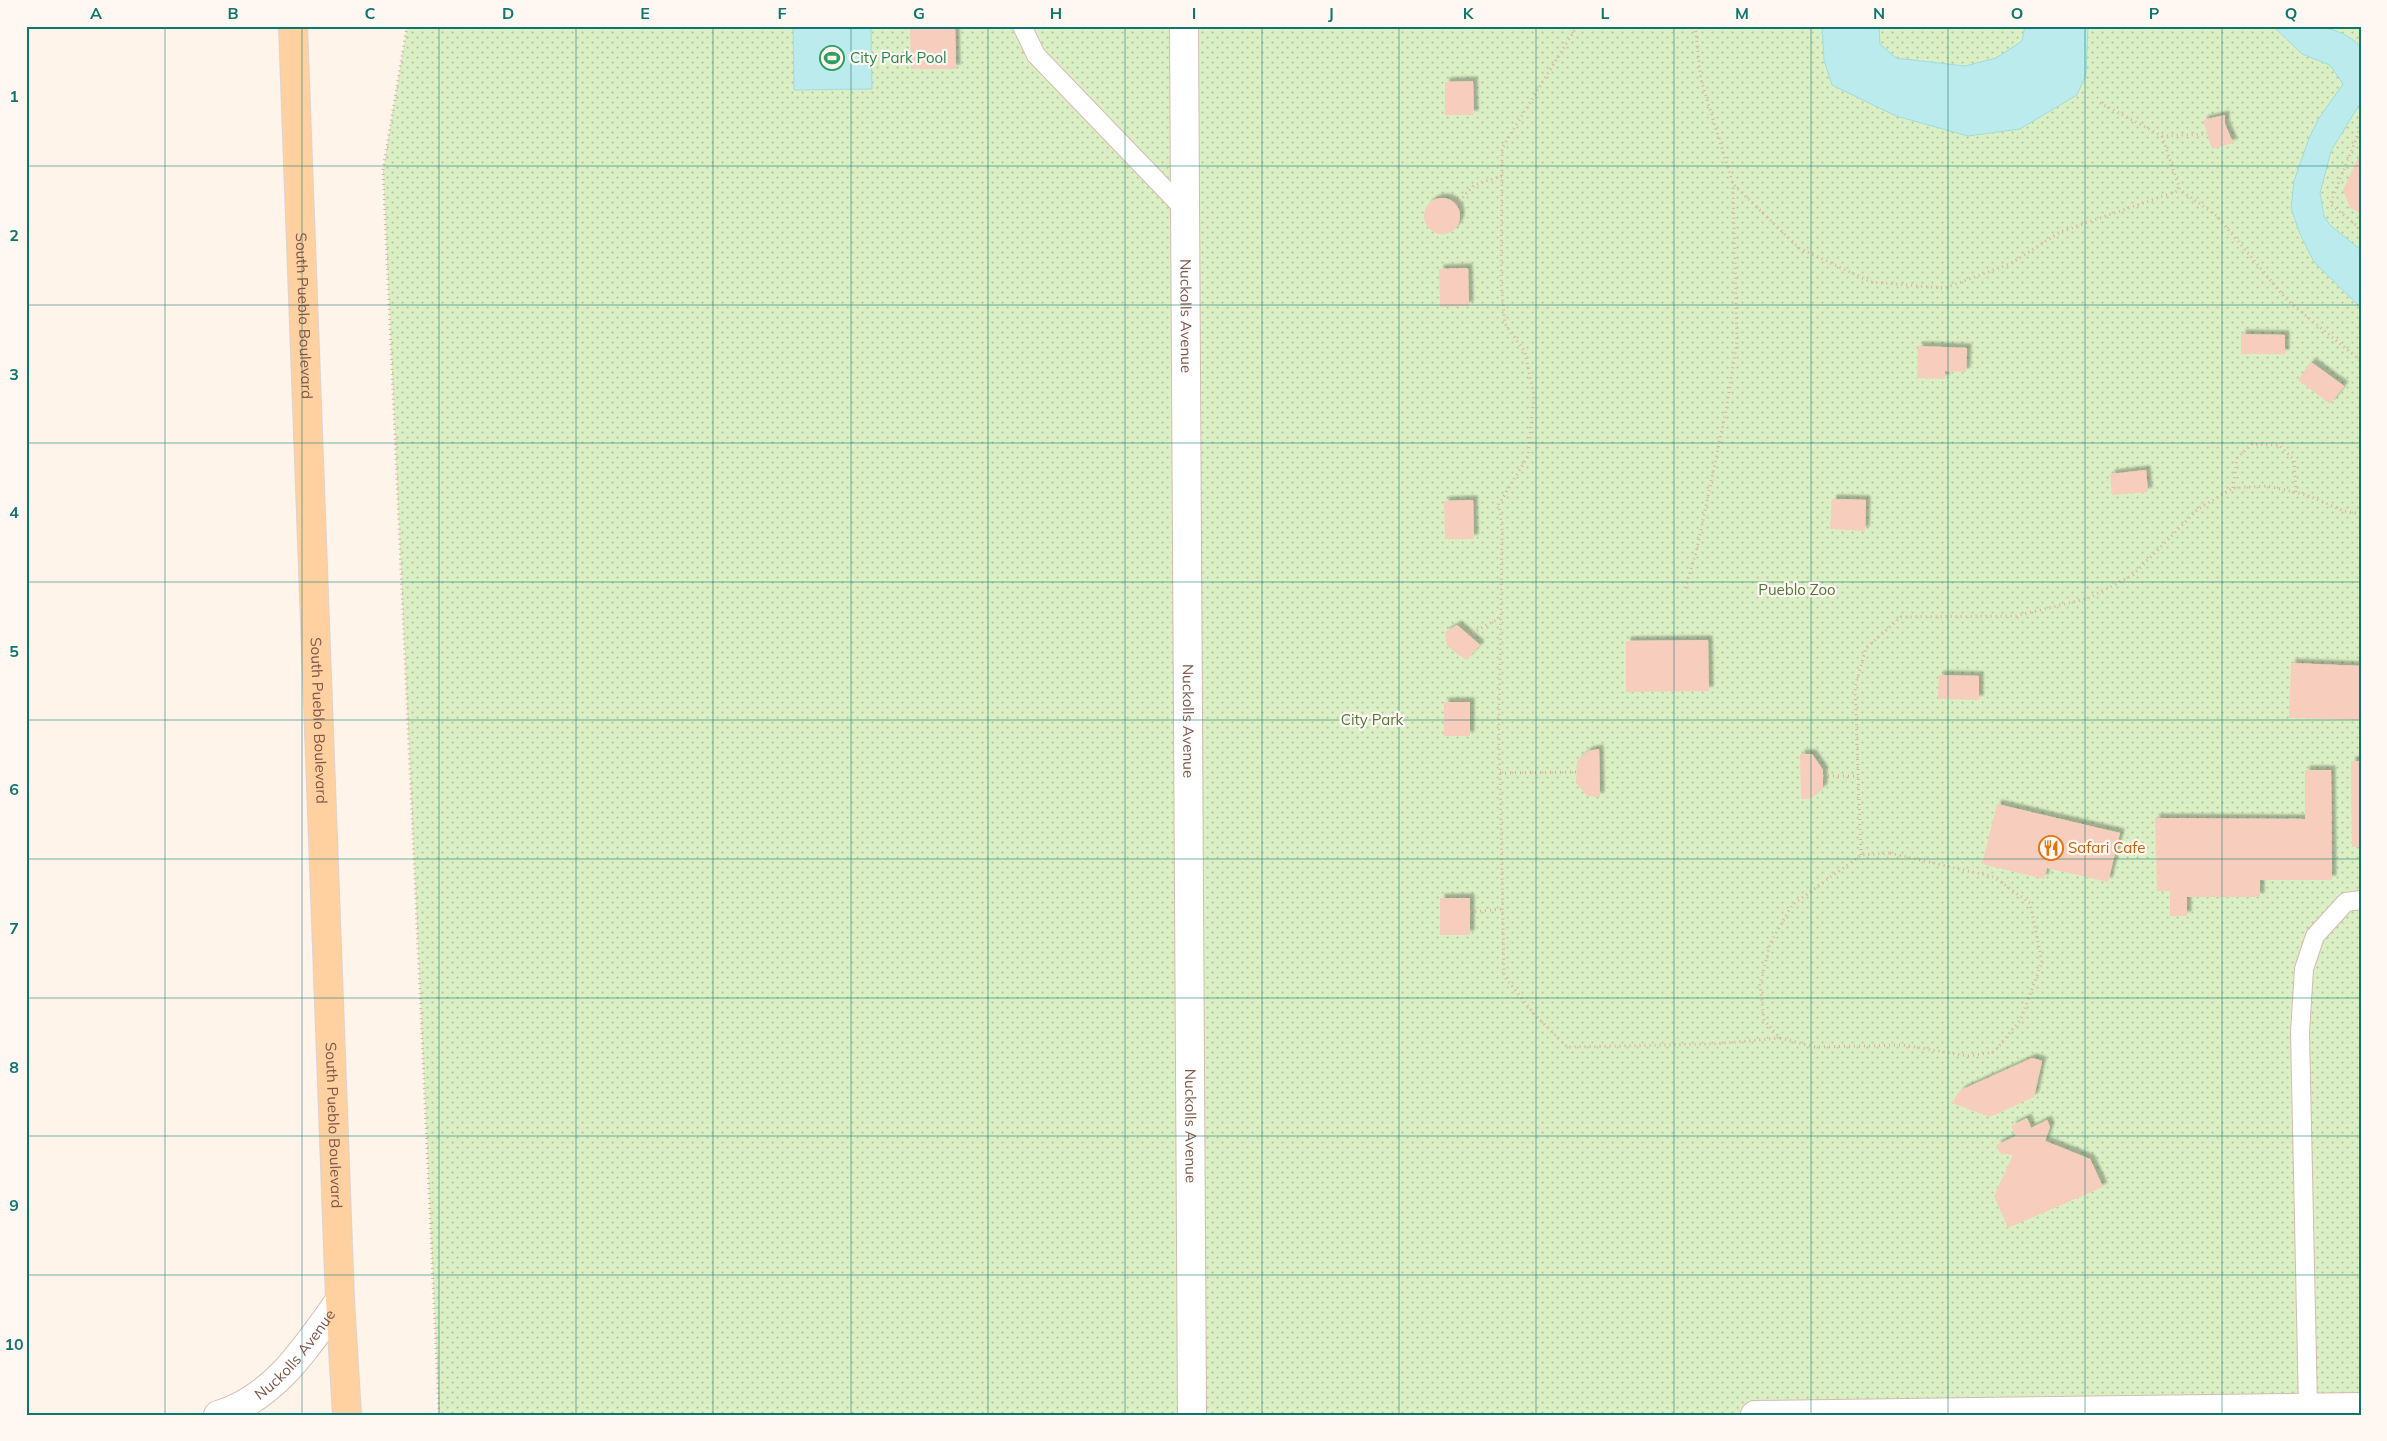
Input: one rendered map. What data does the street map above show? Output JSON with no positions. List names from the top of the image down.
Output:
{
  "streets": {
    "main road": ["South Pueblo Boulevard"],
    "street": ["Nuckolls Avenue"]
  },
  "crossings": [
    ["South Pueblo Boulevard", "Nuckolls Avenue"]
  ],
  "parks": ["Pueblo Zoo", "City Park"],
  "places": {
    "sports": ["City Park Pool"],
    "restaurant": ["Safari Cafe"]
  },
  "grid": {
    "columns": [
      "A",
      "B",
      "C",
      "D",
      "E",
      "F",
      "G",
      "H",
      "I",
      "J",
      "K",
      "L",
      "M",
      "N",
      "O",
      "P",
      "Q"
    ],
    "rows": [
      "1",
      "2",
      "3",
      "4",
      "5",
      "6",
      "7",
      "8",
      "9",
      "10"
    ]
  }
}
